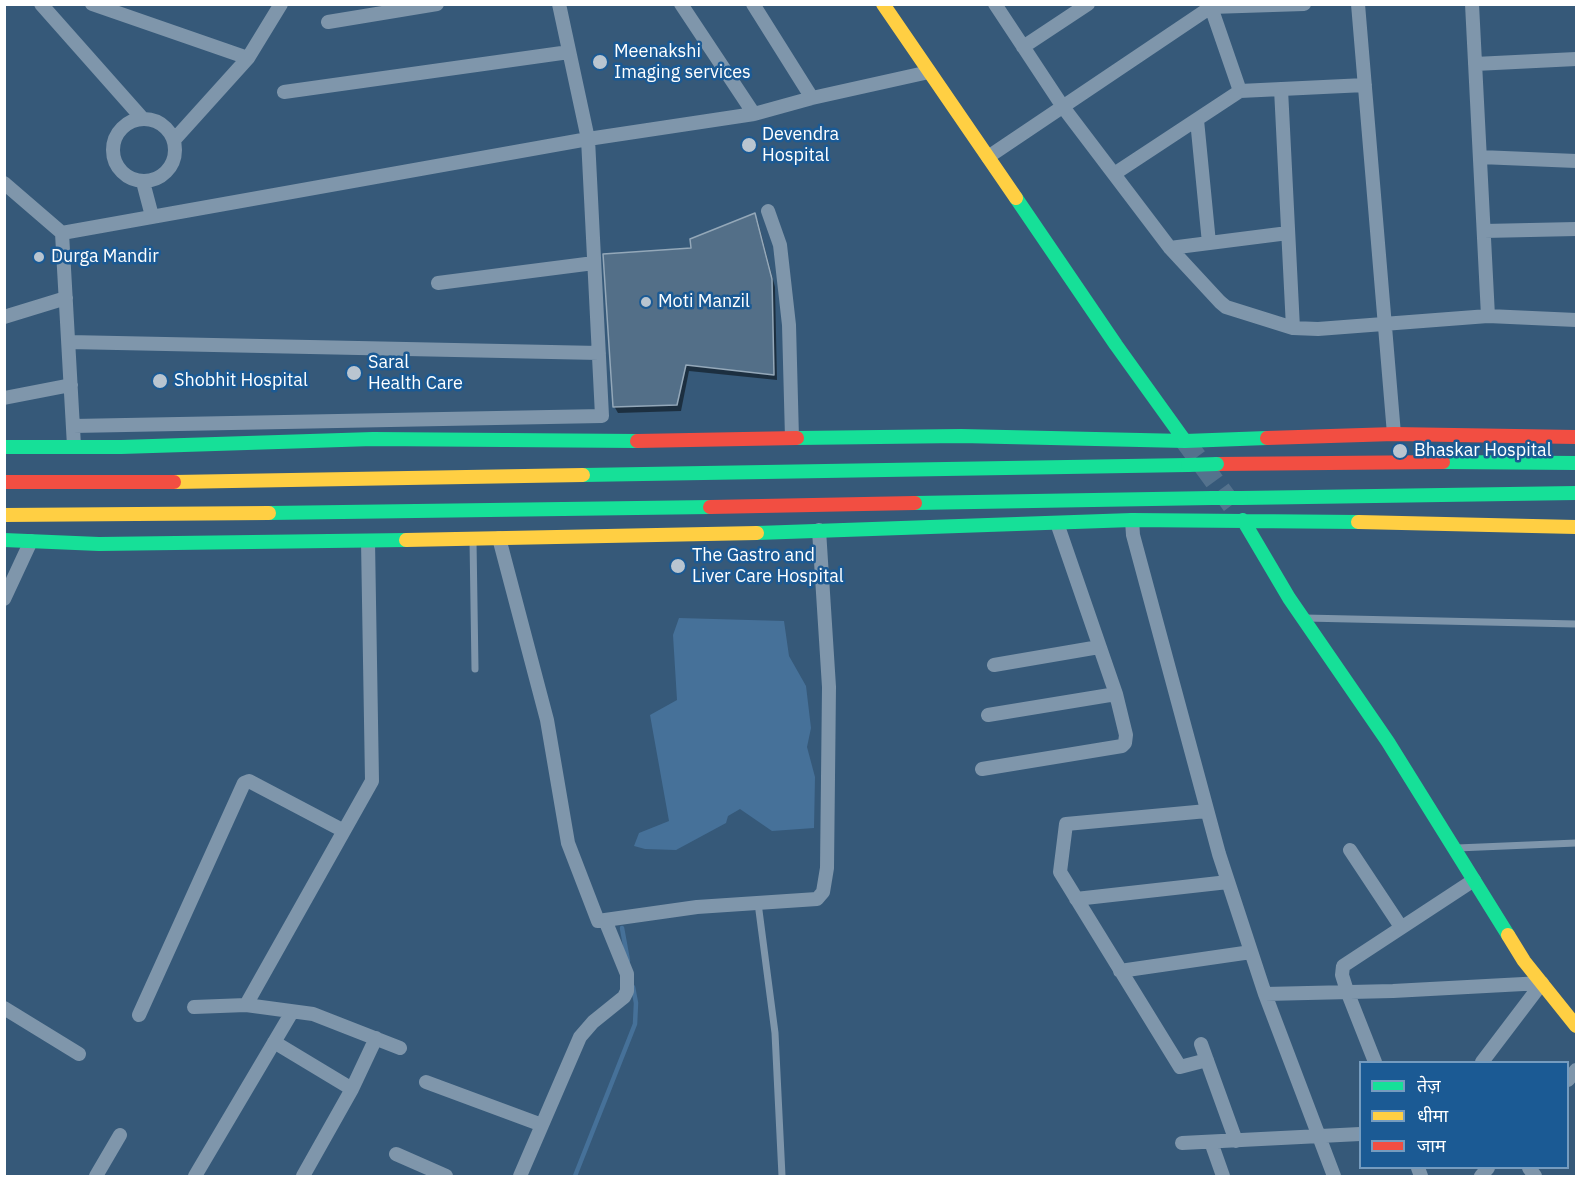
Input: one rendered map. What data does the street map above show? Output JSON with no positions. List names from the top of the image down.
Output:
{
  "places": [
    "Meenakshi Imaging services",
    "Devendra Hospital",
    "Durga Mandir",
    "Moti Manzil",
    "Saral Health Care",
    "Shobhit Hospital",
    "Bhaskar Hospital",
    "The Gastro and Liver Care Hospital"
  ],
  "legend": ["तेज़", "धीमा", "जाम"]
}
